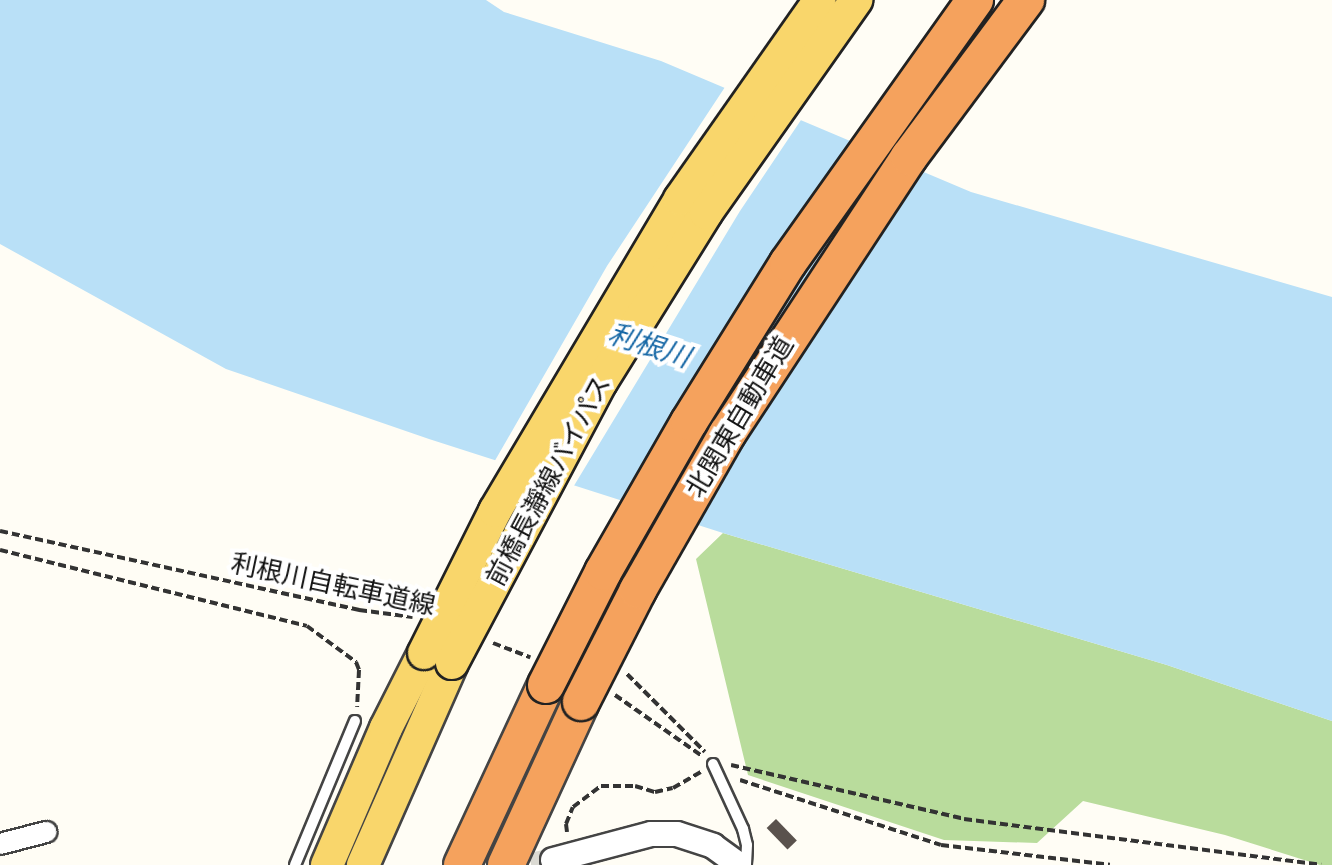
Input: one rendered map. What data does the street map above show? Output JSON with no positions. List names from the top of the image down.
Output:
{
  "streets": {
    "highway": ["北関東自動車道"],
    "main road": ["前橋長瀞線バイパス"],
    "path": ["利根川自転車道線"]
  },
  "water": ["利根川"]
}
